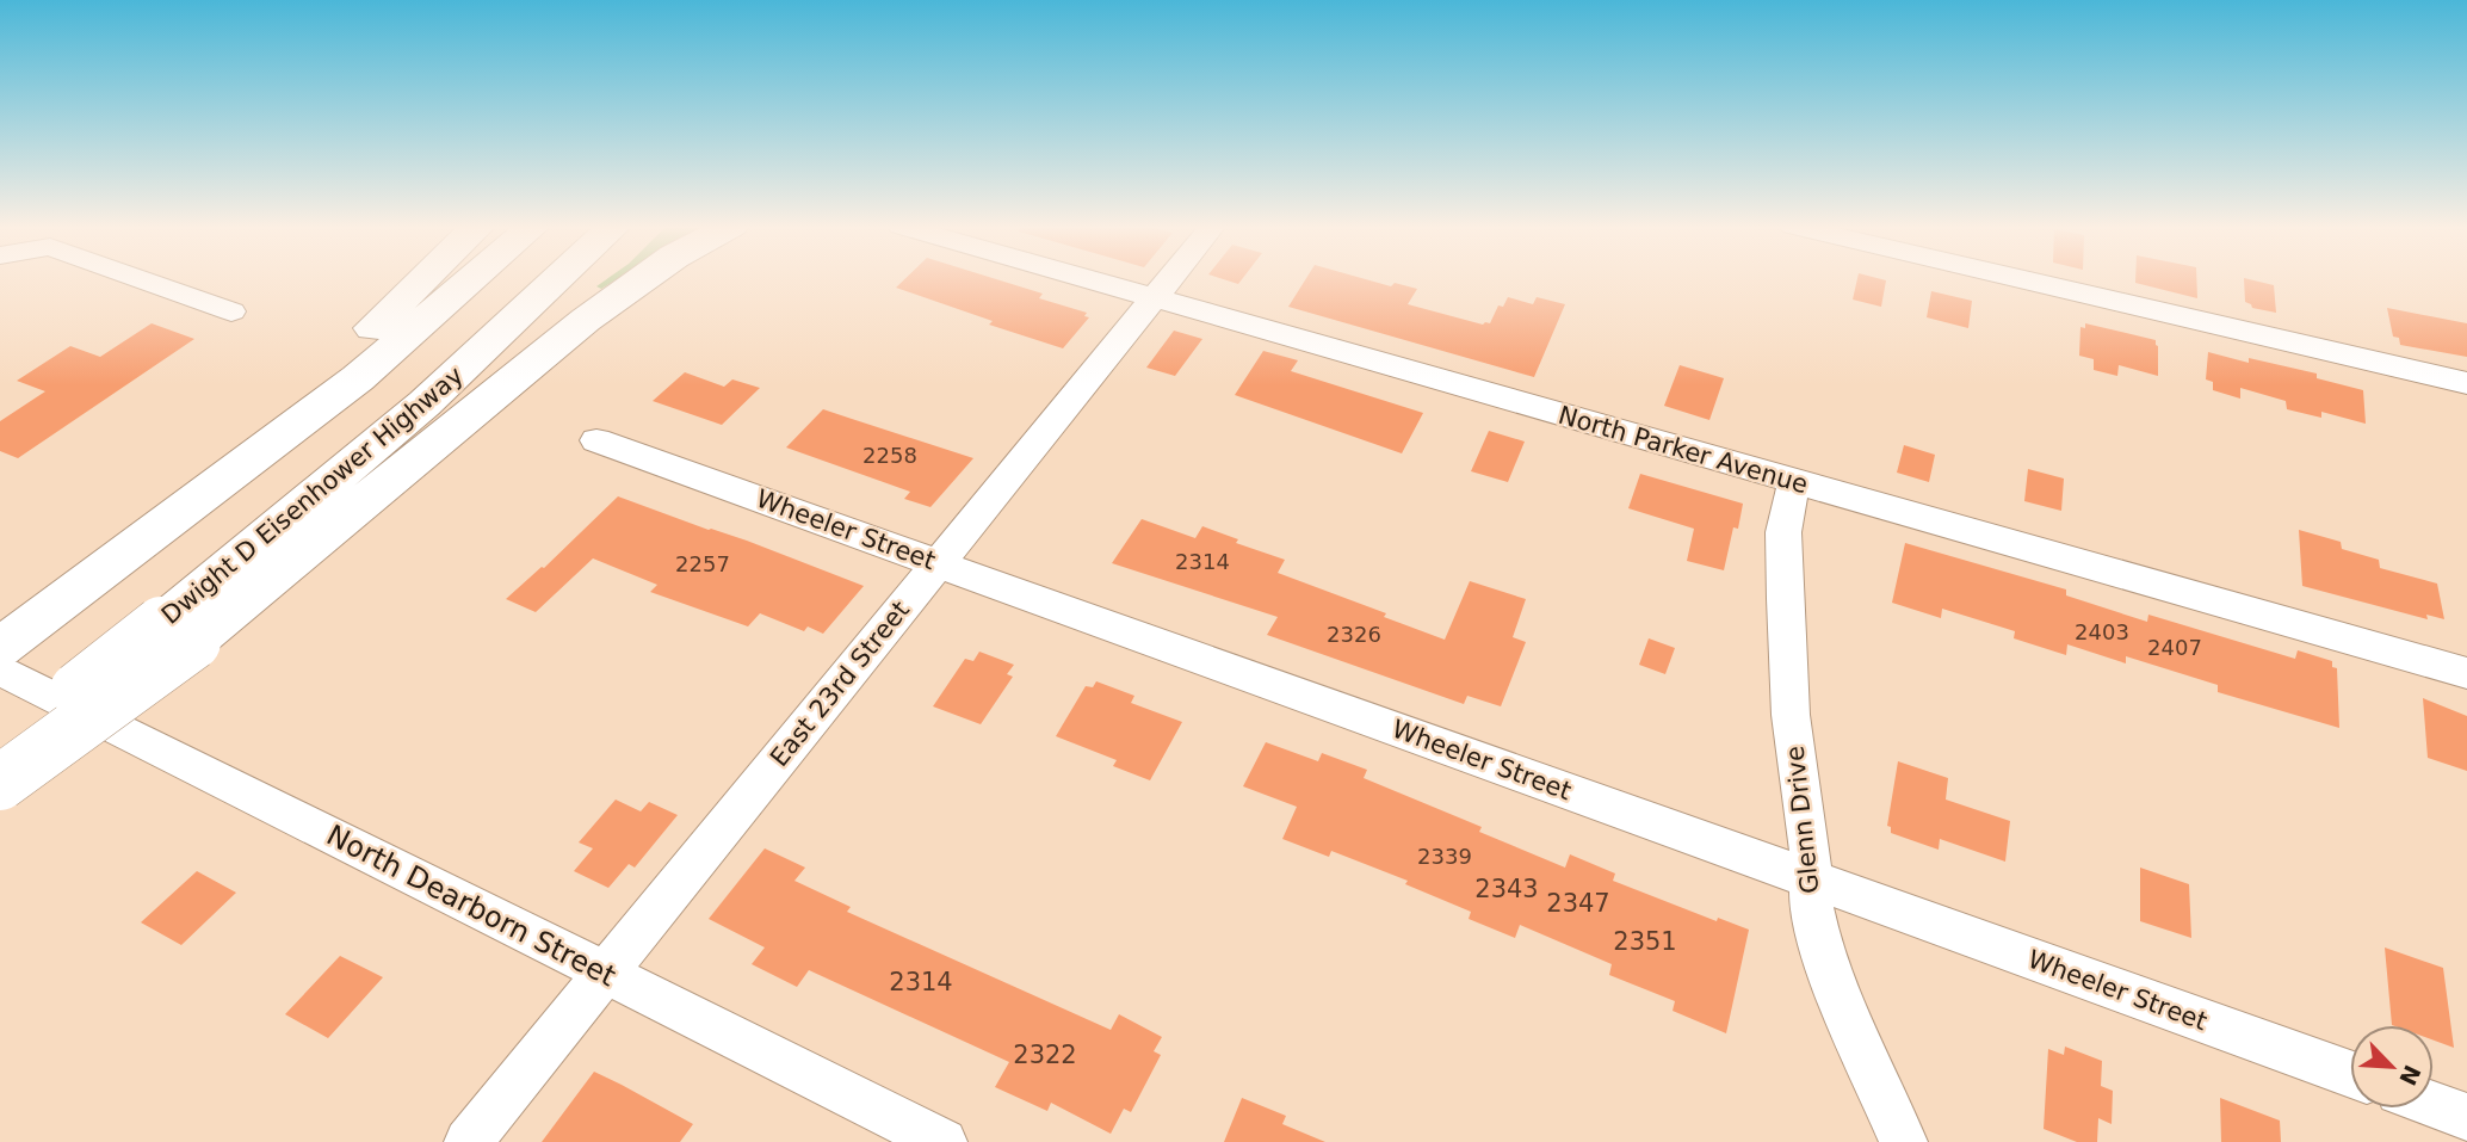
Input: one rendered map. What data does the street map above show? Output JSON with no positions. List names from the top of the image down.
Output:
{
  "streets": {
    "highway": ["Dwight D Eisenhower Highway"],
    "street": [
      "North Parker Avenue",
      "Wheeler Street",
      "East 23rd Street",
      "Glenn Drive",
      "North Dearborn Street"
    ]
  },
  "crossings": [
    ["North Parker Avenue", "East 23rd Street"],
    ["North Parker Avenue", "Glenn Drive"],
    ["Wheeler Street", "East 23rd Street"],
    ["Wheeler Street", "Glenn Drive"],
    ["East 23rd Street", "North Dearborn Street"]
  ],
  "house_numbers": [
    "2258",
    "2314",
    "2257",
    "2403",
    "2326",
    "2407",
    "2339",
    "2343",
    "2347",
    "2351",
    "2314",
    "2322"
  ],
  "north": "bottom right"
}
